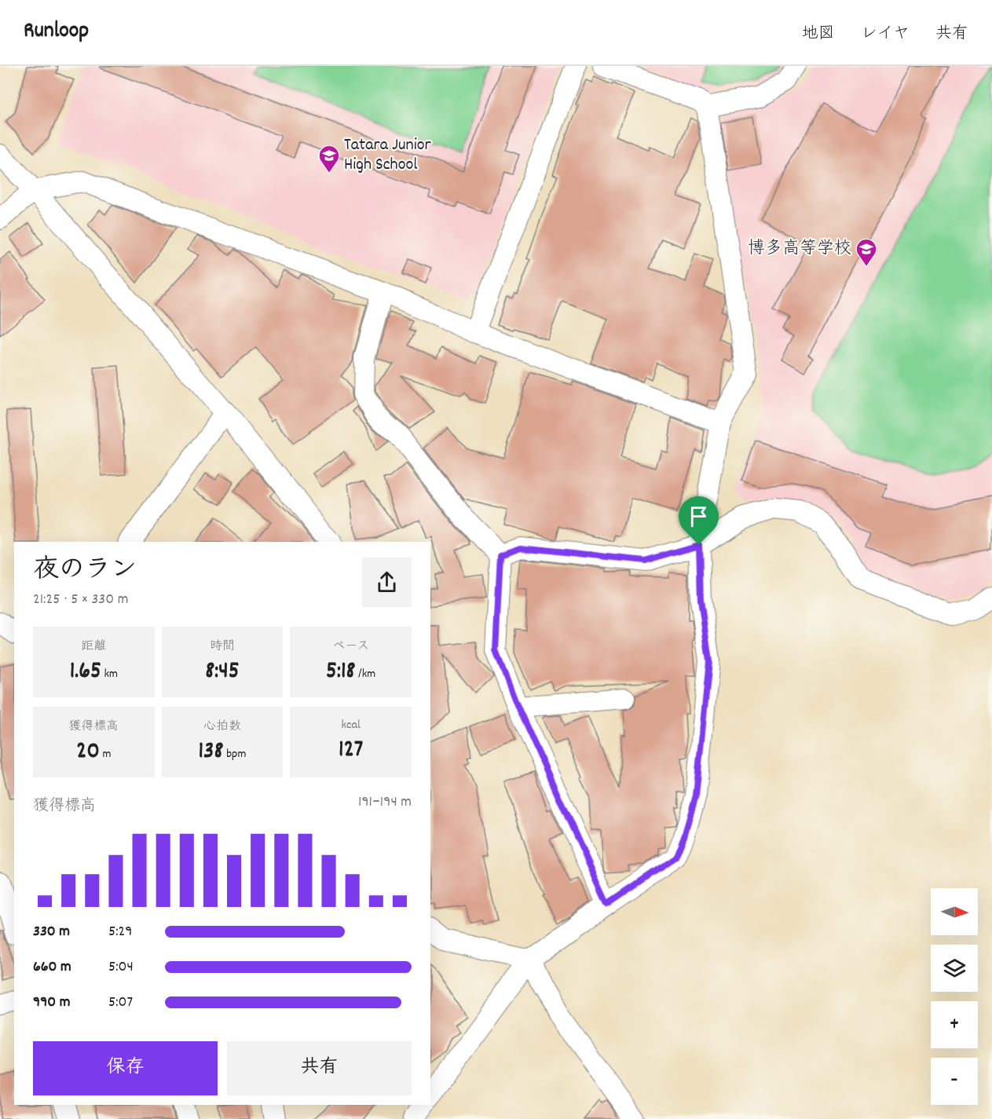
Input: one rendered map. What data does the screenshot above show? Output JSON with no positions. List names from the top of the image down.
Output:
{
  "places": {
    "school or university": ["Tatara Junior High School", "博多高等学校"]
  },
  "north": "right",
  "page": {
    "header": "Runloop",
    "nav": ["地図", "レイヤ", "共有"],
    "heading": ["夜のラン", "21:25 · 5 × 330 m"],
    "stats": [
      ["距離", "1.65 km"],
      ["時間", "8:45"],
      ["ペース", "5:18 /km"],
      ["獲得標高", "20 m"],
      ["心拍数", "138 bpm"],
      ["kcal", "127"]
    ],
    "chart": ["獲得標高", "191–194 m"],
    "map_buttons": ["+", "−"],
    "list": [
      {
        "name": "330 m",
        "note": "5:29"
      },
      {
        "name": "660 m",
        "note": "5:04"
      },
      {
        "name": "990 m",
        "note": "5:07"
      }
    ],
    "buttons": ["保存", "共有"]
  }
}
